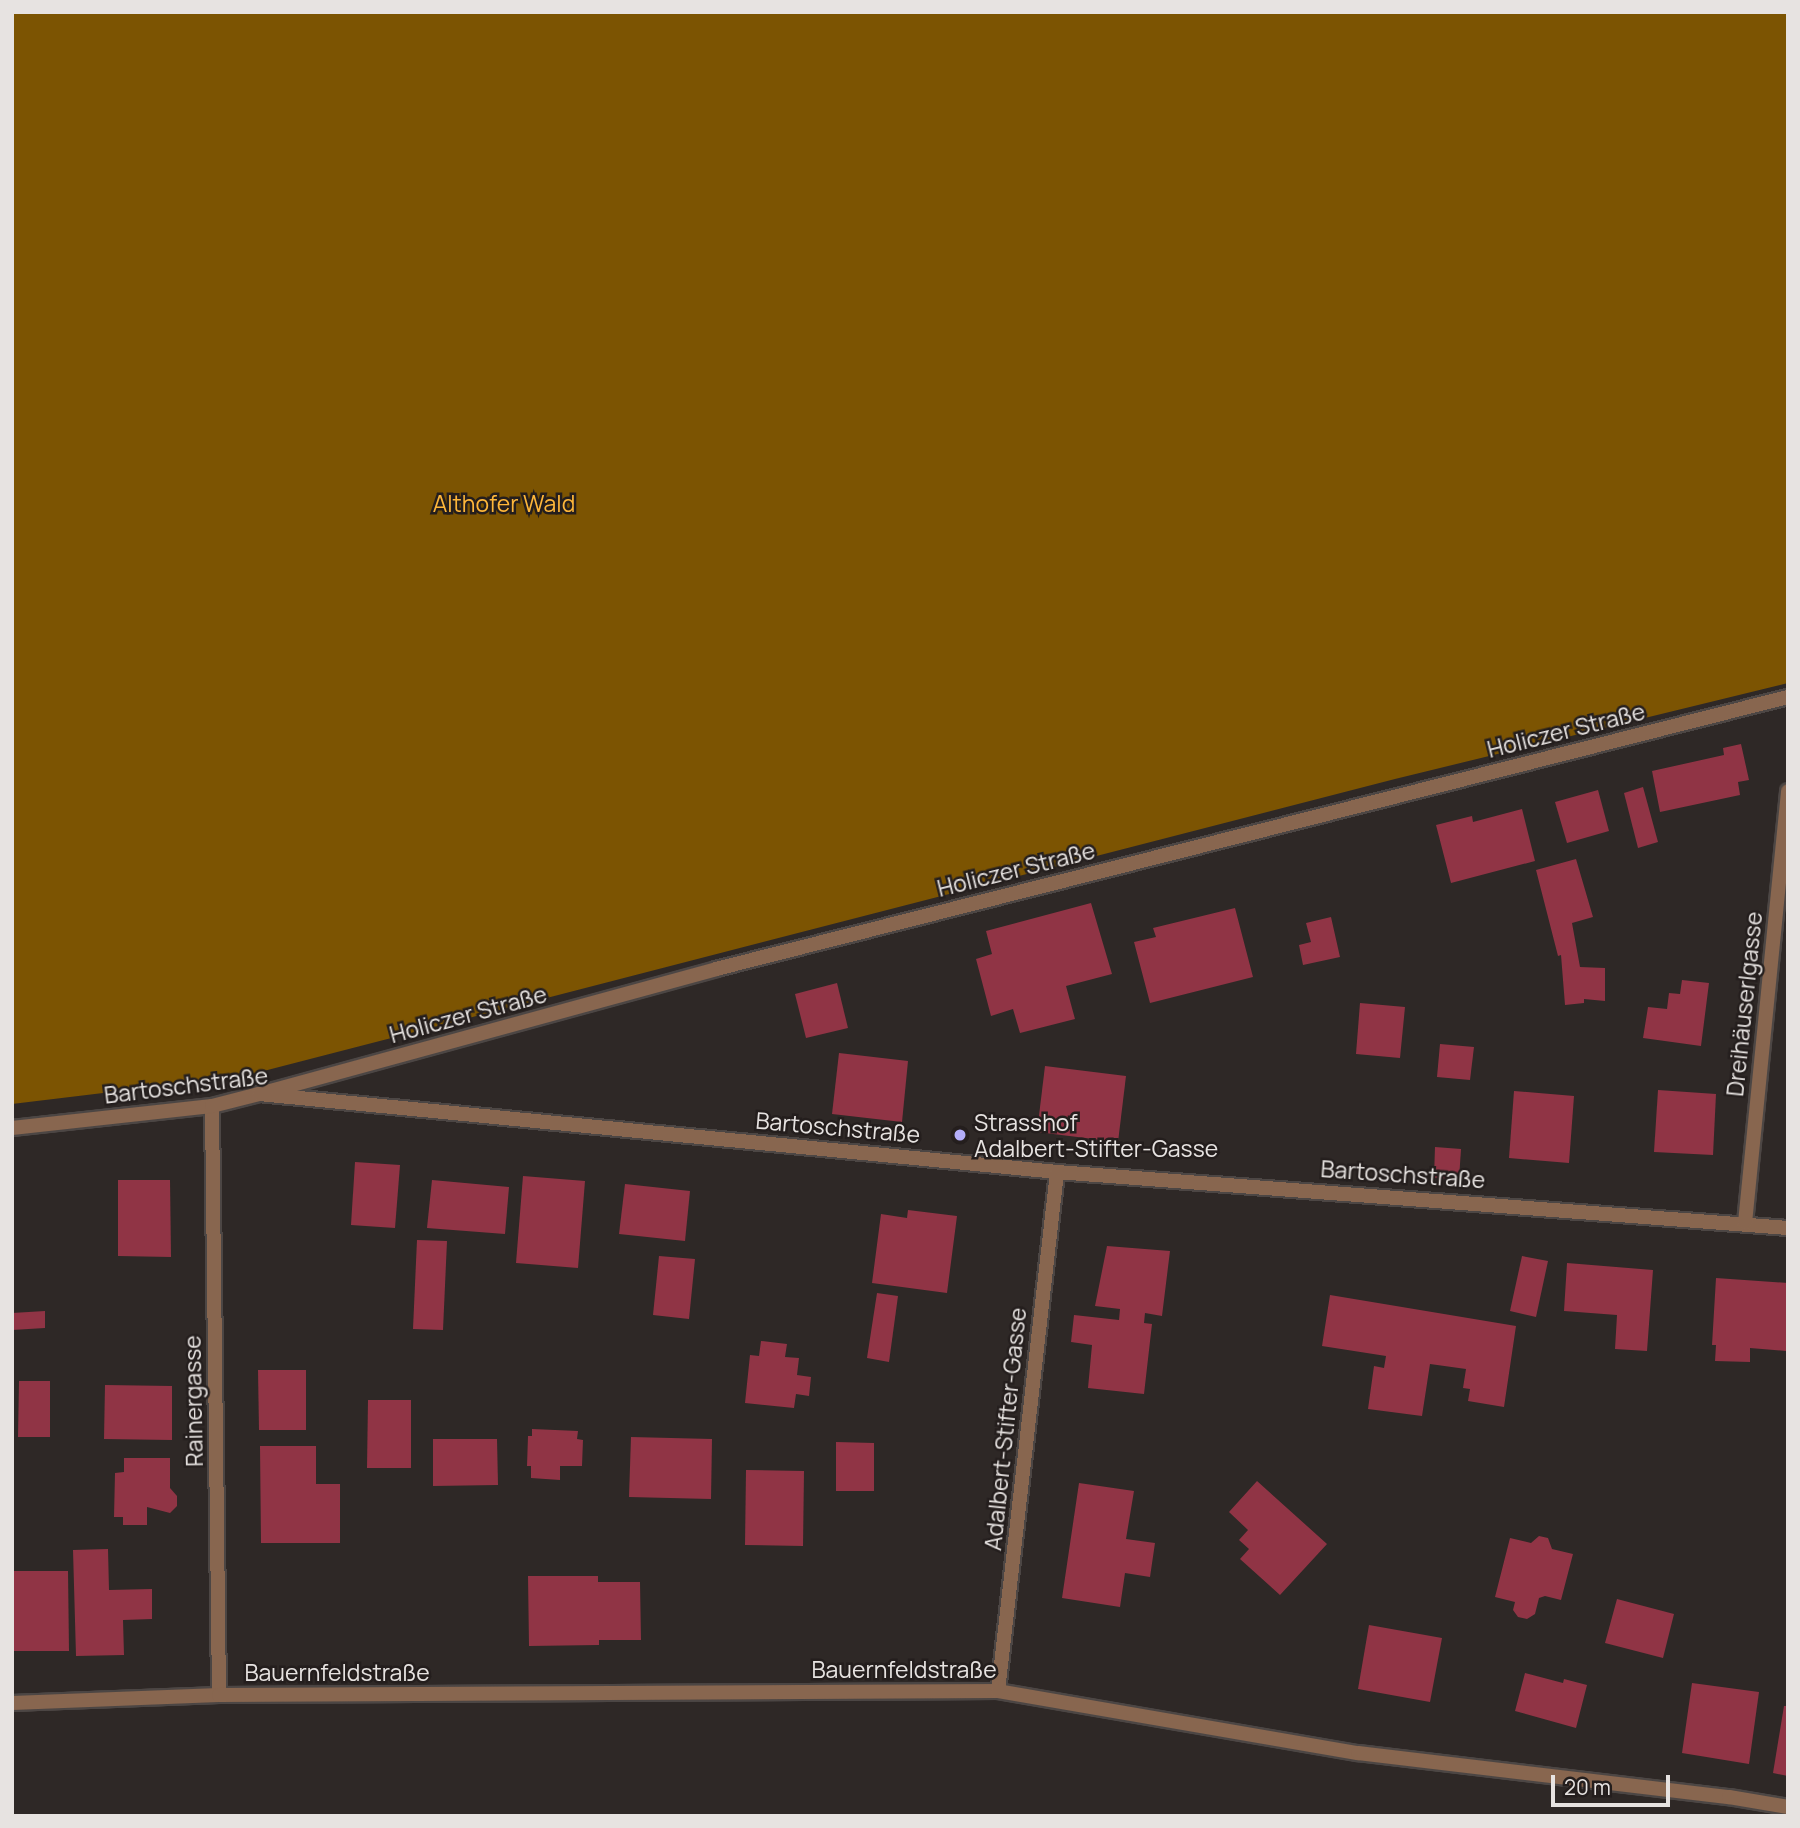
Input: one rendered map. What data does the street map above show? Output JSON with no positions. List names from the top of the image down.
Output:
{
  "streets": {
    "street": [
      "Holiczer Straße",
      "Dreihäuserlgasse",
      "Bartoschstraße",
      "Rainergasse",
      "Adalbert-Stifter-Gasse",
      "Bauernfeldstraße"
    ]
  },
  "crossings": [
    ["Holiczer Straße", "Bartoschstraße"],
    ["Dreihäuserlgasse", "Bartoschstraße"],
    ["Bartoschstraße", "Rainergasse"],
    ["Bartoschstraße", "Adalbert-Stifter-Gasse"],
    ["Rainergasse", "Bauernfeldstraße"],
    ["Adalbert-Stifter-Gasse", "Bauernfeldstraße"]
  ],
  "parks": ["Althofer Wald"],
  "places": ["Strasshof Adalbert-Stifter-Gasse"],
  "scale_bar": "20 m"
}
